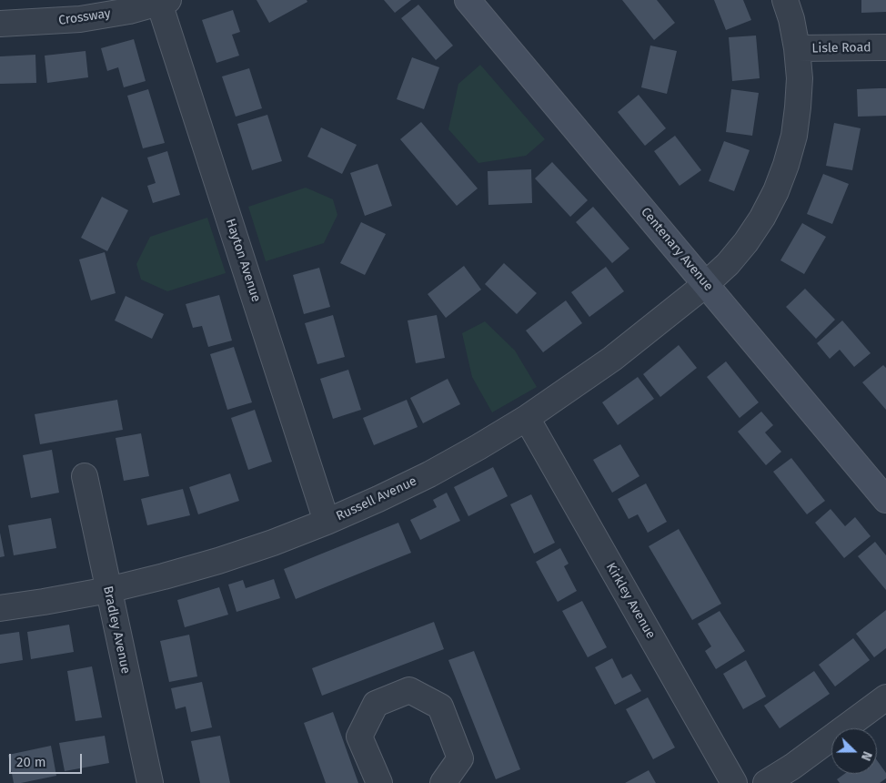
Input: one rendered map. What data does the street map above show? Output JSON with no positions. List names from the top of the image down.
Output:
{
  "streets": {
    "street": [
      "Crossway",
      "Lisle Road",
      "Centenary Avenue",
      "Hayton Avenue",
      "Russell Avenue",
      "Kirkley Avenue",
      "Bradley Avenue"
    ]
  },
  "crossings": [
    ["Crossway", "Hayton Avenue"],
    ["Lisle Road", "Russell Avenue"],
    ["Centenary Avenue", "Russell Avenue"],
    ["Hayton Avenue", "Russell Avenue"],
    ["Russell Avenue", "Kirkley Avenue"],
    ["Russell Avenue", "Bradley Avenue"]
  ],
  "scale_bar": "20 m",
  "north": "right"
}
